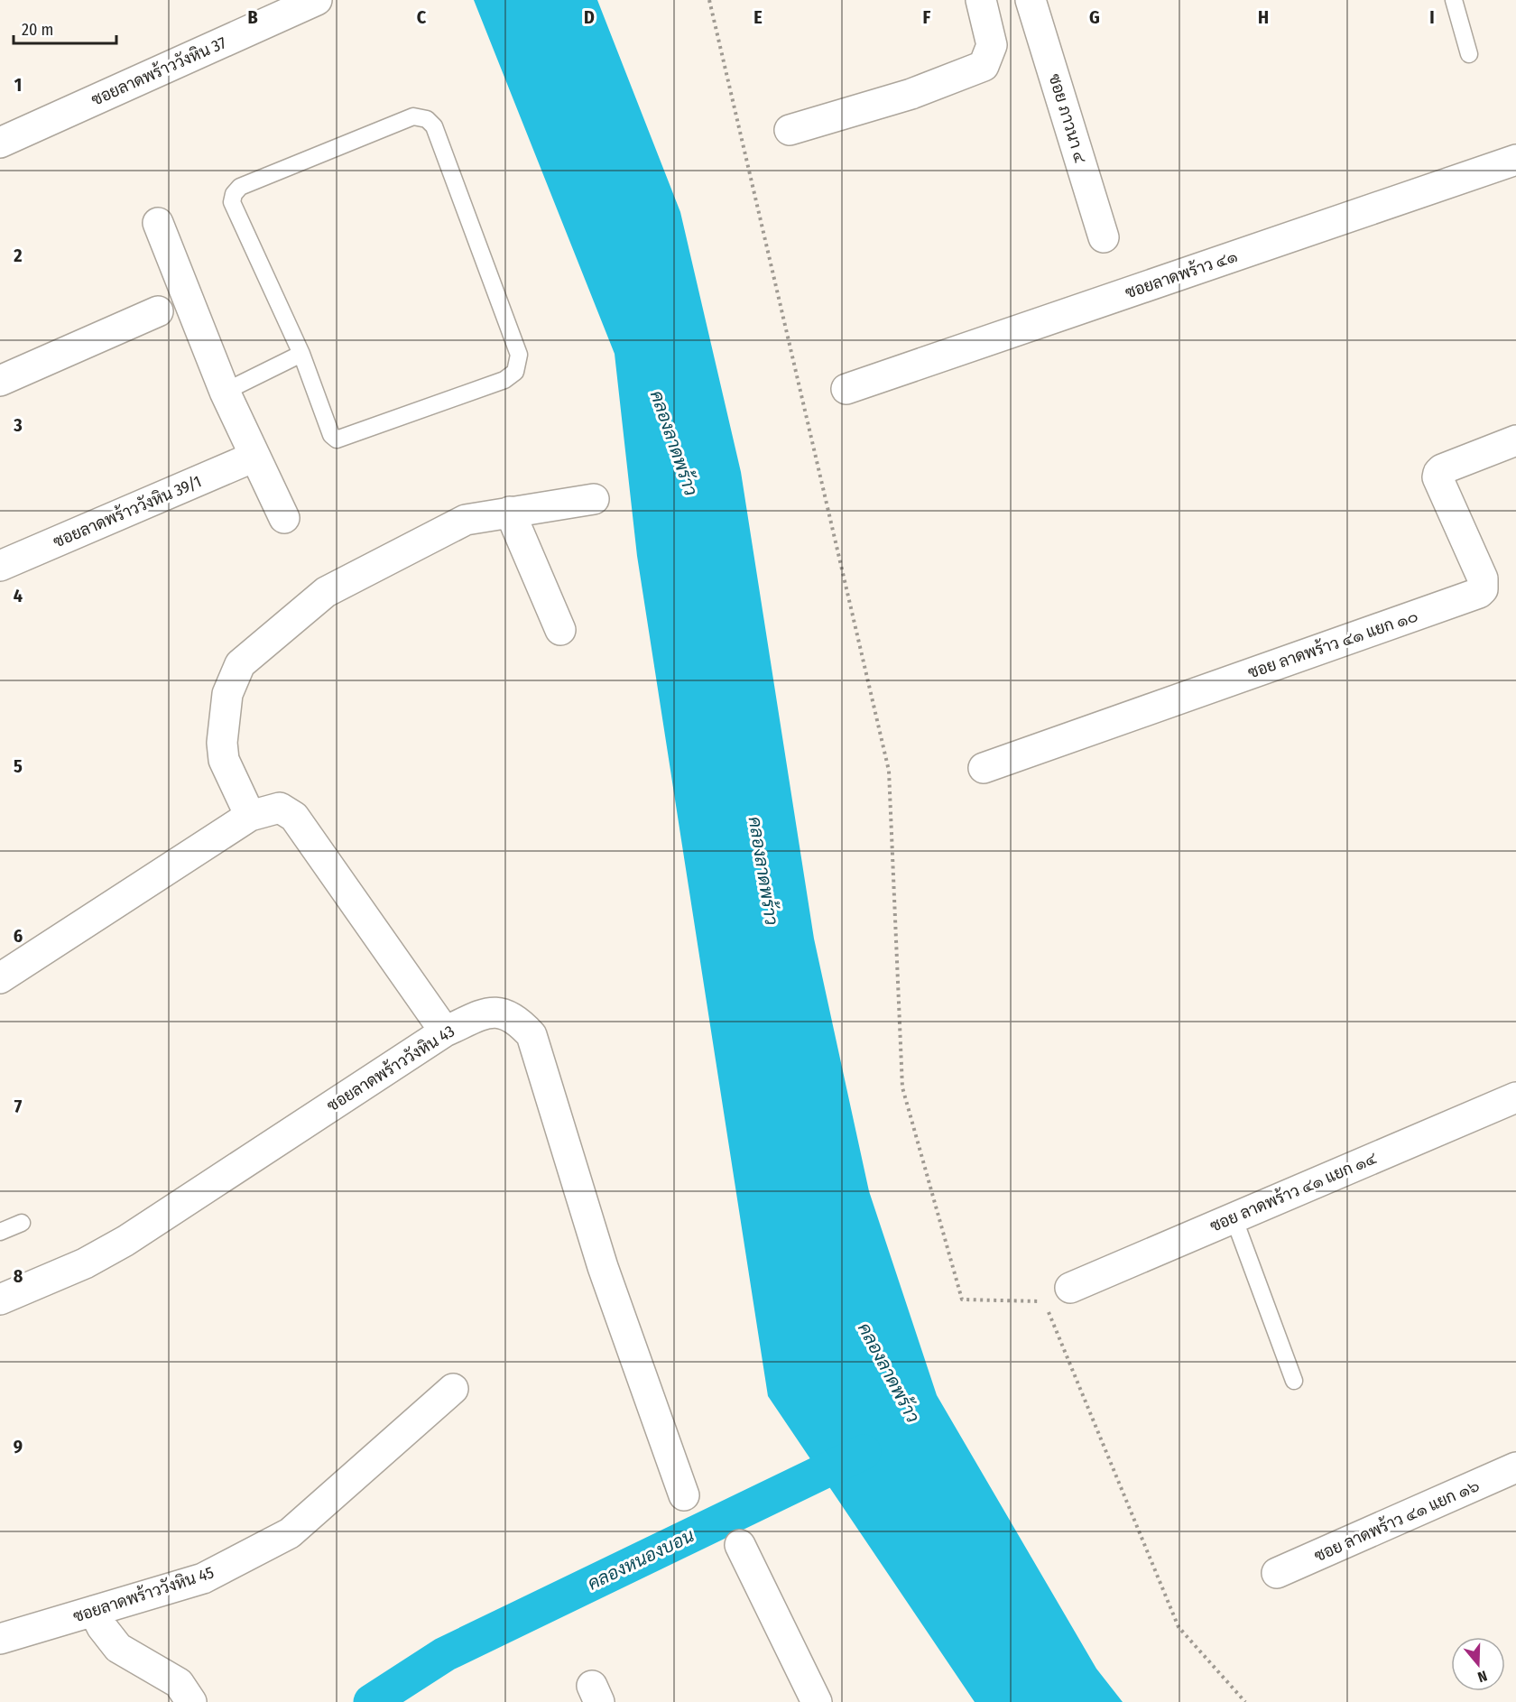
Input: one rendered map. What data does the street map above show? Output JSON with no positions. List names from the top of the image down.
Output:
{
  "streets": {
    "street": [
      "ซอยลาดพร้าววังหิน 37",
      "ซอย ภาวนา ๔",
      "ซอยลาดพร้าว ๔๑",
      "ซอยลาดพร้าววังหิน 39/1",
      "ซอย ลาดพร้าว ๔๑ แยก ๑๐",
      "ซอยลาดพร้าววังหิน 43",
      "ซอย ลาดพร้าว ๔๑ แยก ๑๔",
      "ซอย ลาดพร้าว ๔๑ แยก ๑๖",
      "ซอยลาดพร้าววังหิน 45"
    ]
  },
  "water": ["คลองลาดพร้าว", "คลองหนองบอน"],
  "scale_bar": "20 m",
  "north": "bottom",
  "grid": {
    "columns": [
      "B",
      "C",
      "D",
      "E",
      "F",
      "G",
      "H",
      "I"
    ],
    "rows": [
      "1",
      "2",
      "3",
      "4",
      "5",
      "6",
      "7",
      "8",
      "9"
    ]
  }
}
